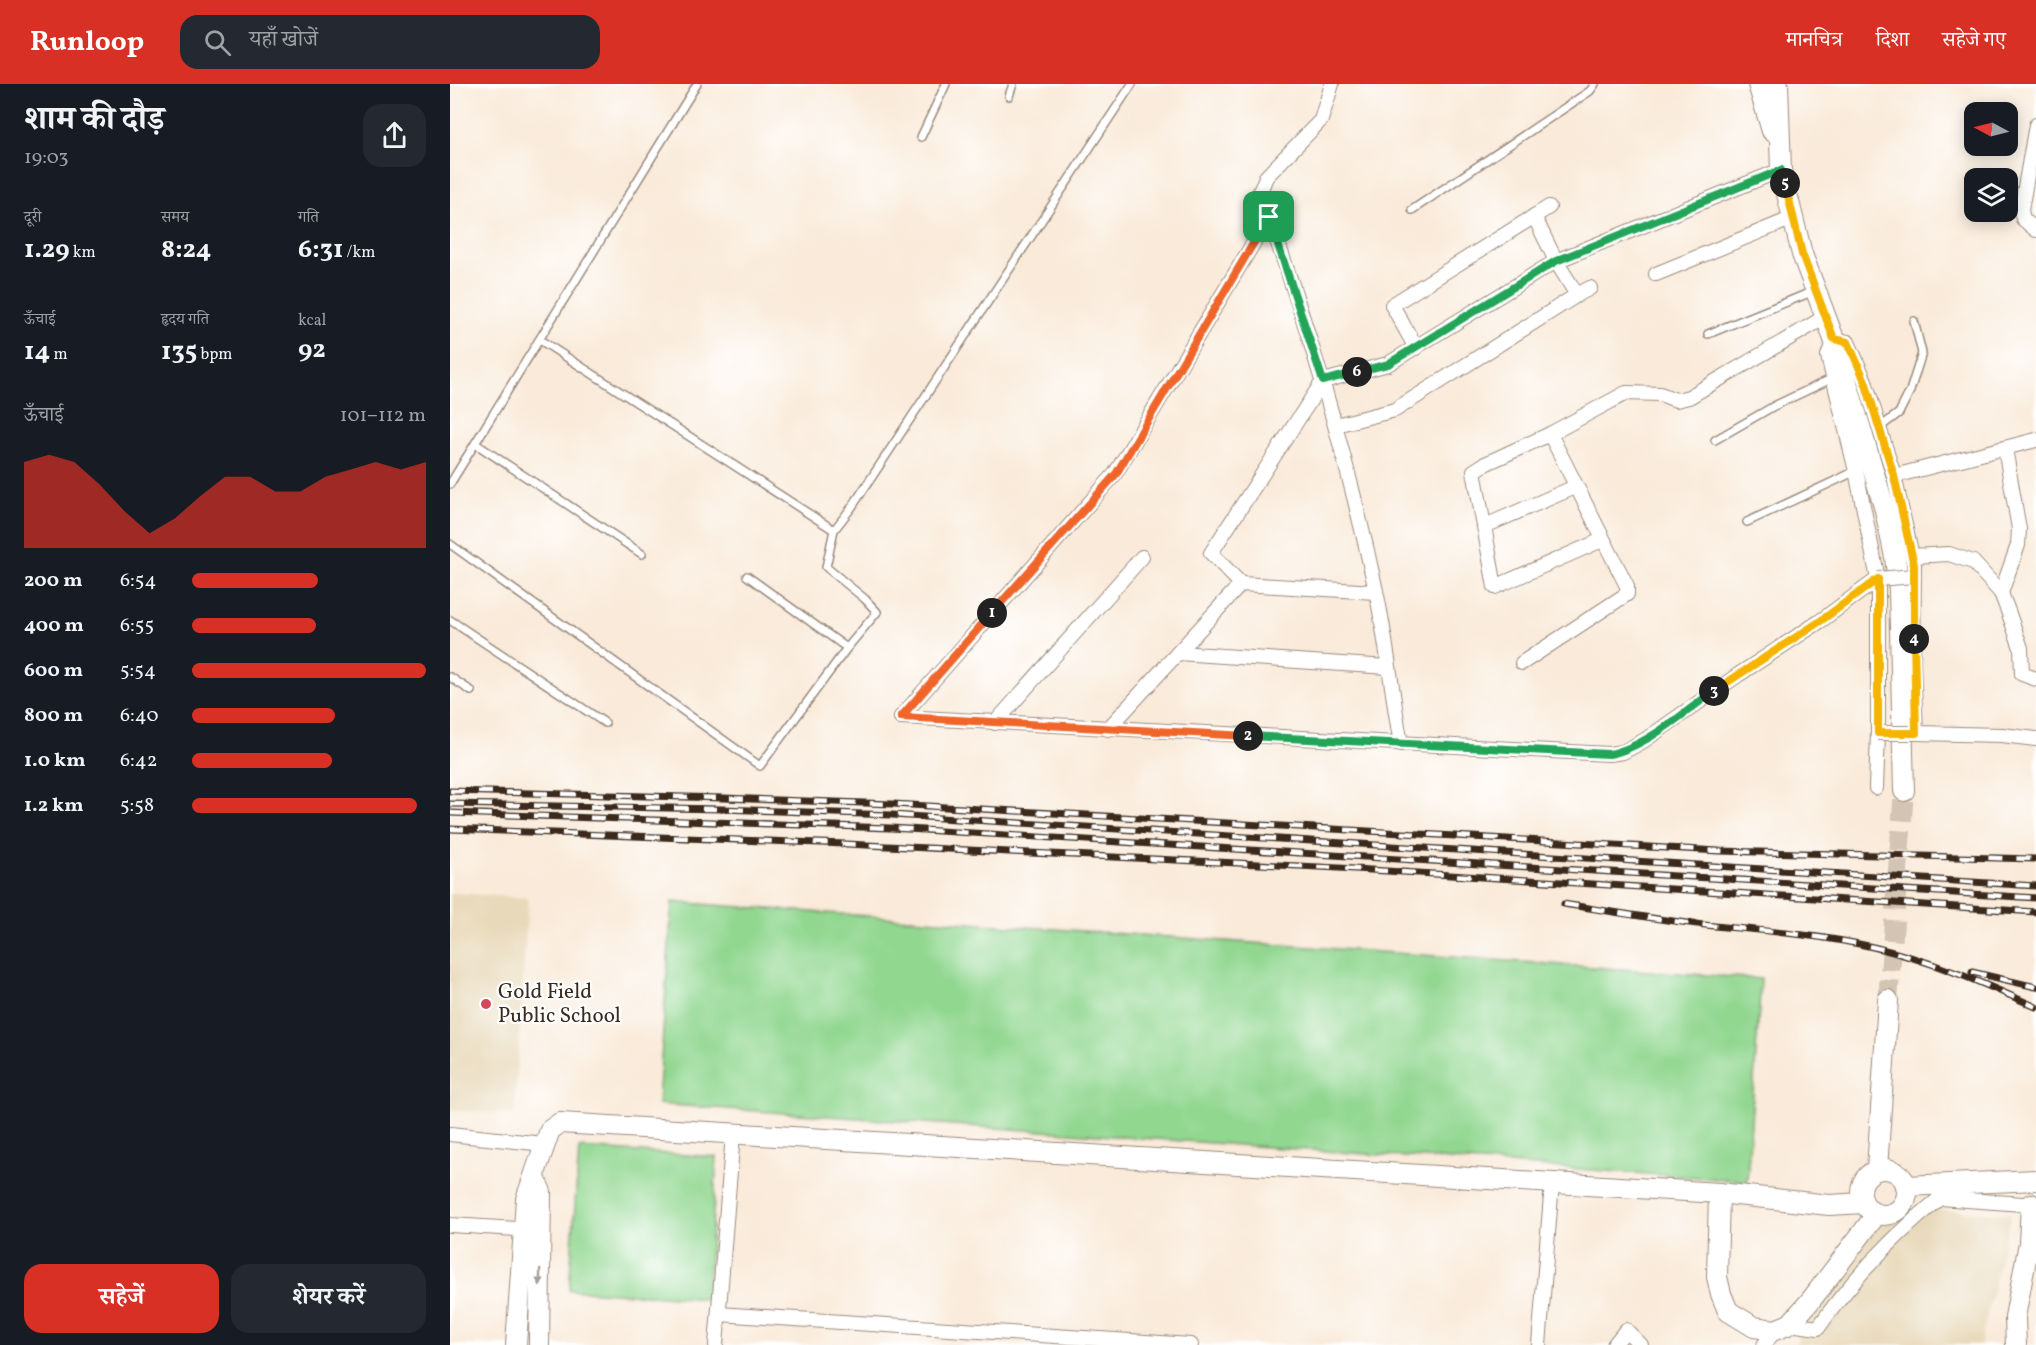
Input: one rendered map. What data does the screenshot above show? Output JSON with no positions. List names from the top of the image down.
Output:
{
  "places": ["Gold Field Public School"],
  "north": "left",
  "page": {
    "header": "Runloop",
    "search": "यहाँ खोजें",
    "nav": ["मानचित्र", "दिशा", "सहेजे गए"],
    "heading": ["शाम की दौड़", "19:03"],
    "pins": [
      "5",
      "6",
      "1",
      "4",
      "3",
      "2"
    ],
    "stats": [
      ["दूरी", "1.29 km"],
      ["समय", "8:24"],
      ["गति", "6:31 /km"],
      ["ऊँचाई", "14 m"],
      ["हृदय गति", "135 bpm"],
      ["kcal", "92"]
    ],
    "chart": ["ऊँचाई", "101–112 m"],
    "list": [
      {
        "name": "200 m",
        "note": "6:54"
      },
      {
        "name": "400 m",
        "note": "6:55"
      },
      {
        "name": "600 m",
        "note": "5:54"
      },
      {
        "name": "800 m",
        "note": "6:40"
      },
      {
        "name": "1.0 km",
        "note": "6:42"
      },
      {
        "name": "1.2 km",
        "note": "5:58"
      }
    ],
    "buttons": ["सहेजें", "शेयर करें"]
  }
}
